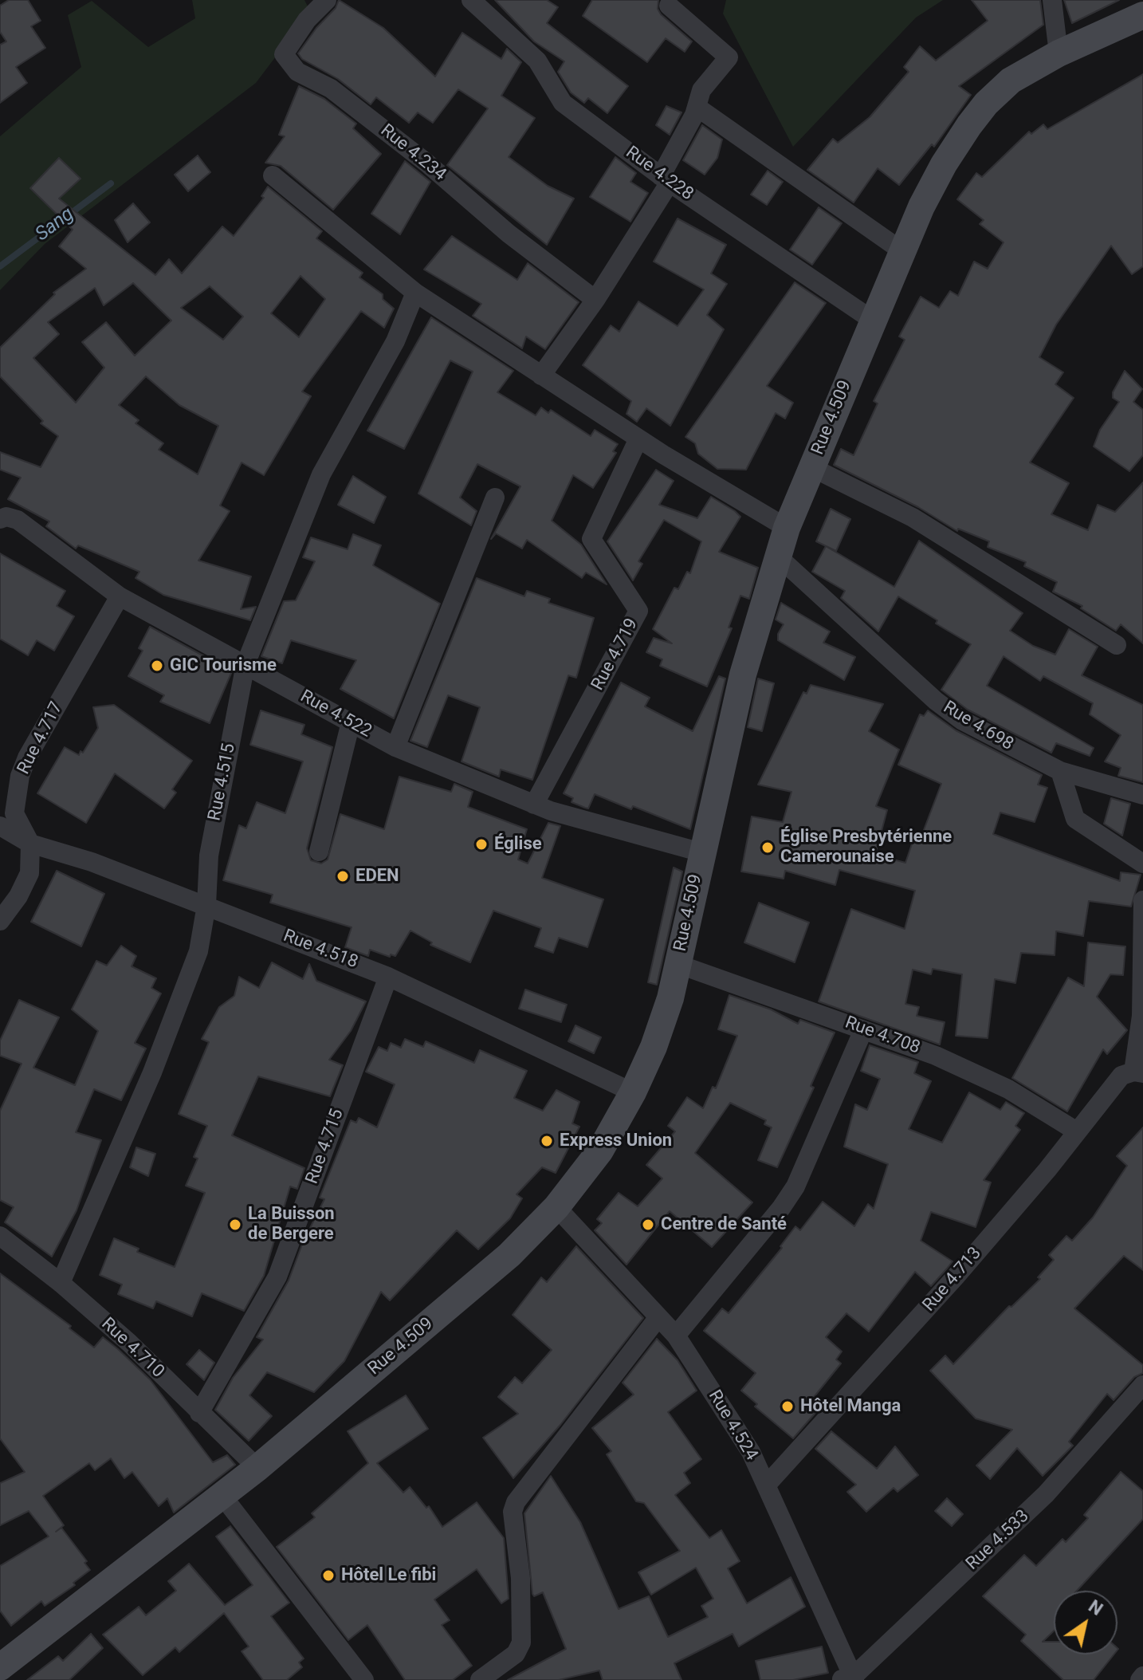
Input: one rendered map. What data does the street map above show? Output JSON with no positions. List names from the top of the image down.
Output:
{
  "streets": {
    "street": [
      "Rue 4.234",
      "Rue 4.228",
      "Rue 4.509",
      "Rue 4.719",
      "Rue 4.522",
      "Rue 4.698",
      "Rue 4.717",
      "Rue 4.515",
      "Rue 4.518",
      "Rue 4.708",
      "Rue 4.715",
      "Rue 4.713",
      "Rue 4.710",
      "Rue 4.524",
      "Rue 4.533"
    ]
  },
  "crossings": [
    ["Rue 4.228", "Rue 4.509"],
    ["Rue 4.509", "Rue 4.522"],
    ["Rue 4.509", "Rue 4.698"],
    ["Rue 4.509", "Rue 4.518"],
    ["Rue 4.509", "Rue 4.708"],
    ["Rue 4.509", "Rue 4.710"],
    ["Rue 4.509", "Rue 4.524"],
    ["Rue 4.719", "Rue 4.522"],
    ["Rue 4.522", "Rue 4.717"],
    ["Rue 4.522", "Rue 4.515"],
    ["Rue 4.717", "Rue 4.518"],
    ["Rue 4.515", "Rue 4.518"],
    ["Rue 4.515", "Rue 4.710"],
    ["Rue 4.518", "Rue 4.715"],
    ["Rue 4.708", "Rue 4.713"],
    ["Rue 4.715", "Rue 4.710"],
    ["Rue 4.713", "Rue 4.524"],
    ["Rue 4.524", "Rue 4.533"]
  ],
  "water": ["Sang"],
  "places": [
    "GIC Tourisme",
    "Église",
    "Église Presbytérienne Camerounaise",
    "EDEN",
    "Express Union",
    "La Buisson de Bergere",
    "Centre de Santé",
    "Hôtel Manga",
    "Hôtel Le fibi"
  ],
  "north": "top right"
}
